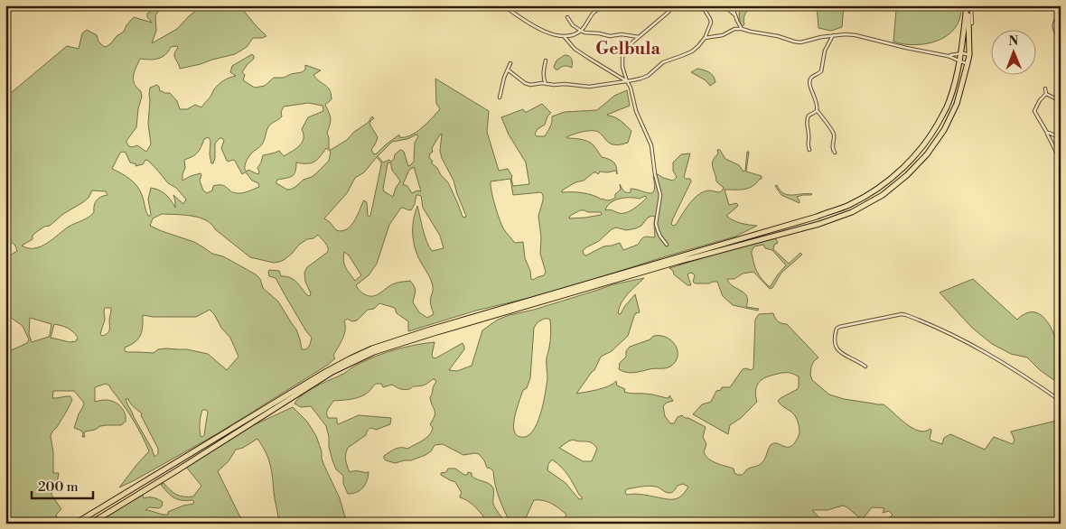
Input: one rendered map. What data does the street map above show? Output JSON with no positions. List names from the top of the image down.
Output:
{
  "districts": ["Gelbula"],
  "scale_bar": "200 m",
  "north": "top"
}
